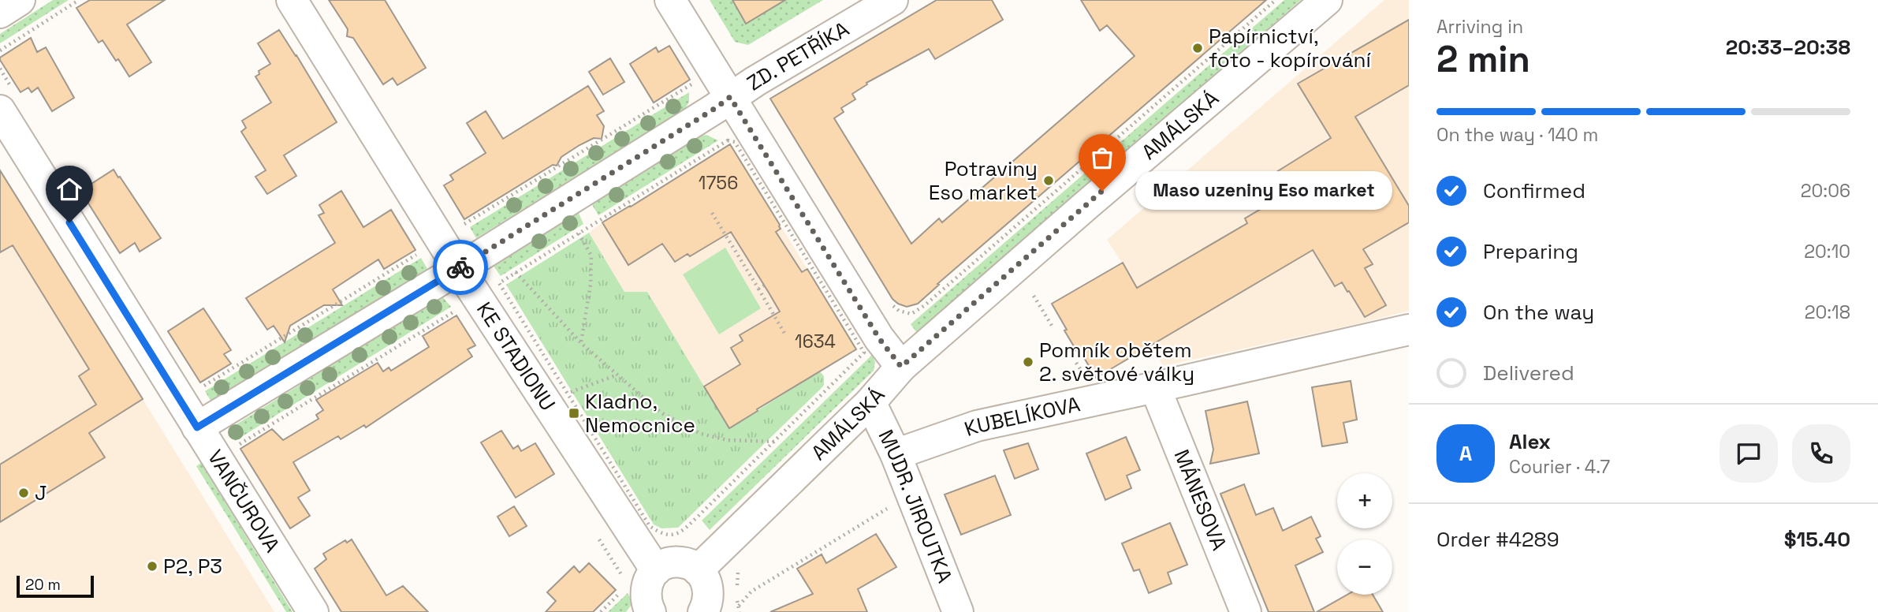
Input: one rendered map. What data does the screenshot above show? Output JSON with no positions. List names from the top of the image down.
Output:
{
  "streets": {
    "street": [
      "ZD. PETŘÍKA",
      "AMÁLSKÁ",
      "KE STADIONU",
      "KUBELÍKOVA",
      "MÁNESOVA",
      "VANČUROVA",
      "MUDR. JIROUTKA"
    ]
  },
  "crossings": [
    ["ZD. PETŘÍKA", "KE STADIONU"],
    ["ZD. PETŘÍKA", "VANČUROVA"],
    ["AMÁLSKÁ", "MUDR. JIROUTKA"],
    ["KUBELÍKOVA", "MÁNESOVA"],
    ["KUBELÍKOVA", "MUDR. JIROUTKA"]
  ],
  "places": {
    "other": [
      "Papírnictví, foto - kopírování",
      "Potraviny Eso market",
      "Maso uzeniny Eso market",
      "Pomník obětem 2. světové války",
      "J",
      "P2, P3"
    ],
    "transit": ["Kladno, Nemocnice"]
  },
  "house_numbers": ["1756", "1634"],
  "scale_bar": "20 m",
  "page": {
    "heading": ["2 min", "Arriving in", "20:33–20:38"],
    "panel": [
      "Alex",
      "Courier · 4.7",
      "Order #4289",
      "$15.40"
    ],
    "bar": "On the way · 140 m",
    "list": [
      ["Confirmed", "20:06"],
      ["Preparing", "20:10"],
      ["On the way", "20:18"],
      "Delivered"
    ],
    "bubble": "Maso uzeniny Eso market",
    "round": "A",
    "map_buttons": ["+", "−"],
    "scale": "20 m"
  }
}
